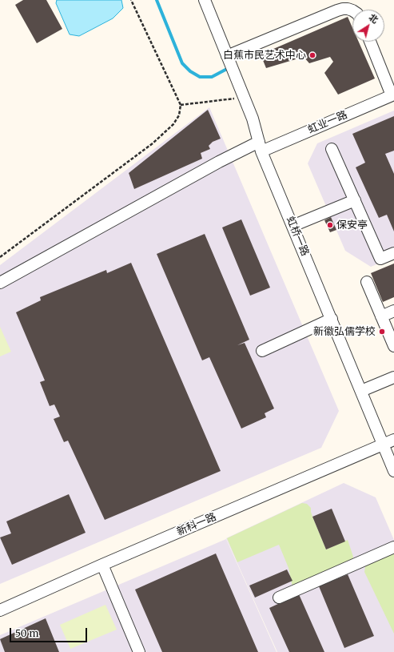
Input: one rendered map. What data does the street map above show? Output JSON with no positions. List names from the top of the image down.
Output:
{
  "streets": {
    "street": ["虹业一路", "虹桥一路", "新科一路"]
  },
  "crossings": [
    ["虹业一路", "虹桥一路"],
    ["虹桥一路", "新科一路"]
  ],
  "places": ["白蕉市民艺术中心", "保安亭", "新徽弘儒学校"],
  "scale_bar": "50 m",
  "north": "top right"
}
